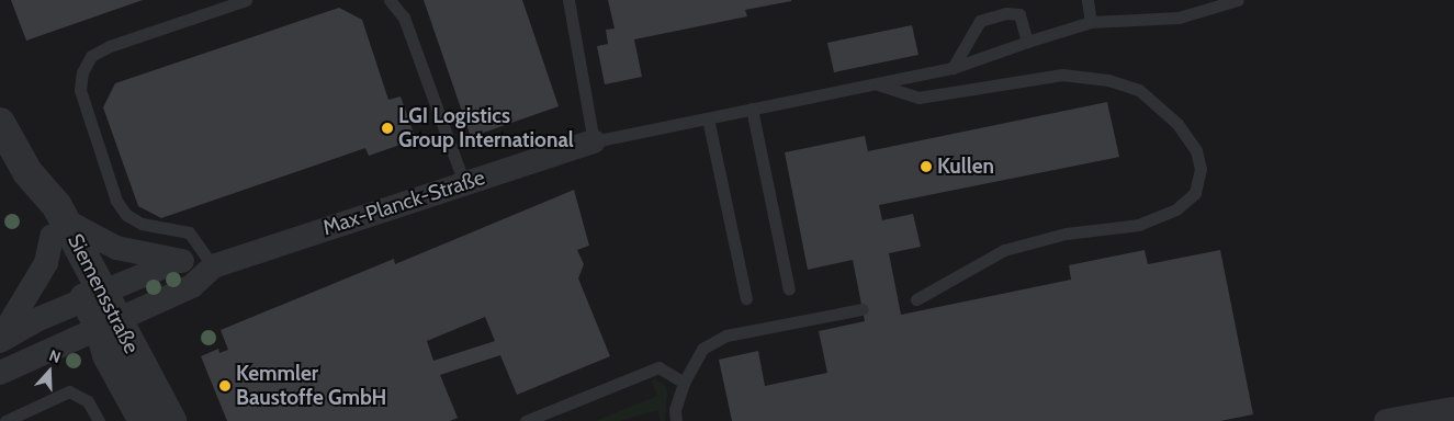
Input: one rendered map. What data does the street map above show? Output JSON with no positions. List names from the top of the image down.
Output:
{
  "streets": {
    "street": ["Max-Planck-Straße", "Siemensstraße"]
  },
  "crossings": [
    ["Max-Planck-Straße", "Siemensstraße"]
  ],
  "places": ["LGI Logistics Group International", "Kullen", "Kemmler Baustoffe GmbH"],
  "north": "top"
}
